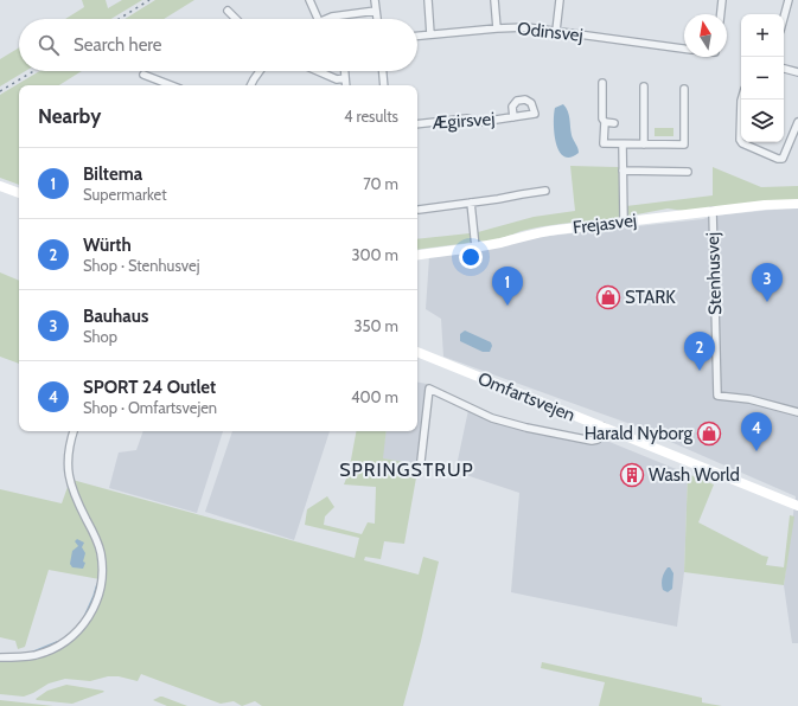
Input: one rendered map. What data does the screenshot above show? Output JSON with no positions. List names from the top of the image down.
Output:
{
  "streets": {
    "main road": ["Frejasvej", "Omfartsvejen"],
    "street": ["Odinsvej", "Ægirsvej", "Stenhusvej"]
  },
  "crossings": [
    ["Frejasvej", "Stenhusvej"]
  ],
  "districts": ["SPRINGSTRUP"],
  "places": {
    "shop": ["STARK", "Harald Nyborg"],
    "building": ["Wash World"]
  },
  "north": "top",
  "page": {
    "map_buttons": ["+", "−"],
    "search": "Search here",
    "heading": ["Nearby", "4 results"],
    "list": [
      {
        "mark": "1",
        "name": "Biltema",
        "note": "Supermarket",
        "value": "70 m"
      },
      {
        "mark": "2",
        "name": "Würth",
        "note": "Shop · Stenhusvej",
        "value": "300 m"
      },
      {
        "mark": "3",
        "name": "Bauhaus",
        "note": "Shop",
        "value": "350 m"
      },
      {
        "mark": "4",
        "name": "SPORT 24 Outlet",
        "note": "Shop · Omfartsvejen",
        "value": "400 m"
      }
    ],
    "pins": [
      "3",
      "1",
      "2",
      "4"
    ]
  }
}
